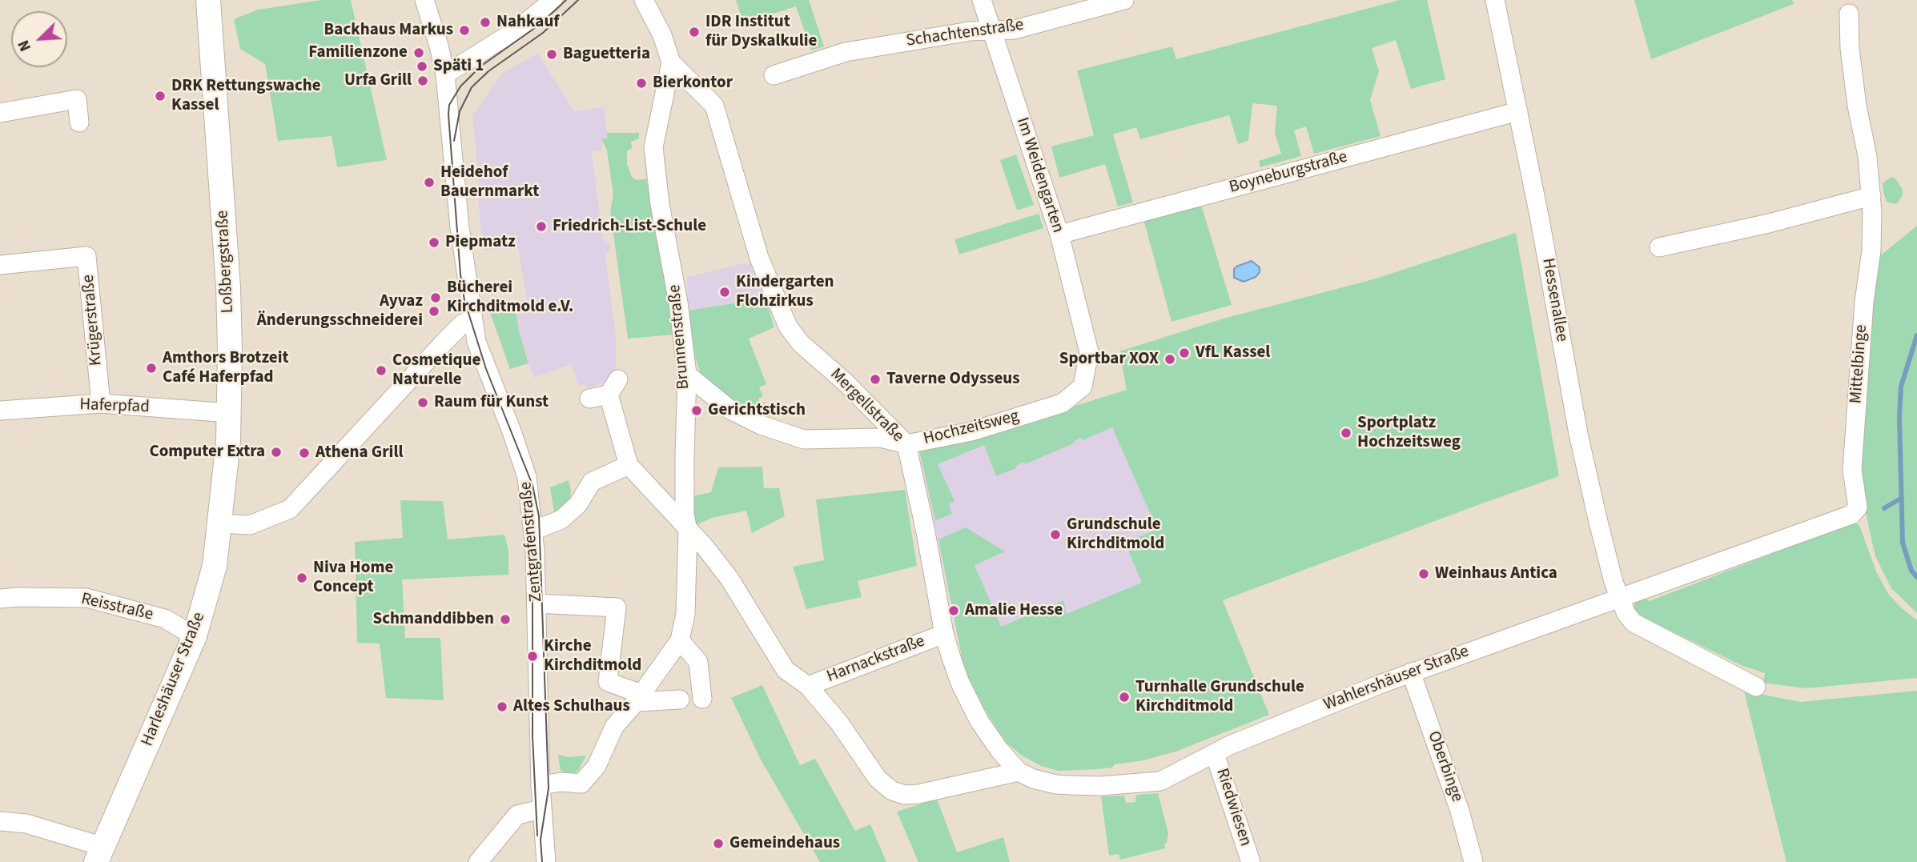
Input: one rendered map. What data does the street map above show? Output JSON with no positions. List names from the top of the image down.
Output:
{
  "streets": {
    "main road": ["Loßbergstraße", "Harleshäuser Straße"],
    "street": [
      "Schachtenstraße",
      "Boyneburgstraße",
      "Im Weidengarten",
      "Hessenallee",
      "Krügerstraße",
      "Brunnenstraße",
      "Mittelbinge",
      "Mergellstraße",
      "Haferpfad",
      "Hochzeitsweg",
      "Zentgrafenstraße",
      "Reisstraße",
      "Harnackstraße",
      "Wahlershäuser Straße",
      "Oberbinge",
      "Riedwiesen"
    ]
  },
  "crossings": [
    ["Schachtenstraße", "Im Weidengarten"],
    ["Boyneburgstraße", "Im Weidengarten"],
    ["Boyneburgstraße", "Hessenallee"],
    ["Im Weidengarten", "Hochzeitsweg"],
    ["Loßbergstraße", "Haferpfad"],
    ["Loßbergstraße", "Harleshäuser Straße"],
    ["Hessenallee", "Wahlershäuser Straße"],
    ["Krügerstraße", "Haferpfad"],
    ["Brunnenstraße", "Mergellstraße"],
    ["Brunnenstraße", "Hochzeitsweg"],
    ["Brunnenstraße", "Zentgrafenstraße"],
    ["Mittelbinge", "Wahlershäuser Straße"],
    ["Mergellstraße", "Hochzeitsweg"],
    ["Mergellstraße", "Harnackstraße"],
    ["Mergellstraße", "Wahlershäuser Straße"],
    ["Reisstraße", "Harleshäuser Straße"],
    ["Wahlershäuser Straße", "Oberbinge"],
    ["Wahlershäuser Straße", "Riedwiesen"]
  ],
  "places": [
    "Nahkauf",
    "Backhaus Markus",
    "IDR Institut für Dyskalkulie",
    "Familienzone",
    "Baguetteria",
    "Späti 1",
    "Urfa Grill",
    "Bierkontor",
    "DRK Rettungswache Kassel",
    "Heidehof Bauernmarkt",
    "Friedrich-List-Schule",
    "Piepmatz",
    "Kindergarten Flohzirkus",
    "Bücherei Kirchditmold e.V.",
    "Ayvaz Änderungsschneiderei",
    "VfL Kassel",
    "Sportbar XOX",
    "Amthors Brotzeit Café Haferpfad",
    "Cosmetique Naturelle",
    "Taverne Odysseus",
    "Raum für Kunst",
    "Gerichtstisch",
    "Sportplatz Hochzeitsweg",
    "Computer Extra",
    "Athena Grill",
    "Grundschule Kirchditmold",
    "Weinhaus Antica",
    "Niva Home Concept",
    "Amalie Hesse",
    "Schmanddibben",
    "Kirche Kirchditmold",
    "Turnhalle Grundschule Kirchditmold",
    "Altes Schulhaus",
    "Gemeindehaus"
  ],
  "north": "bottom left"
}
